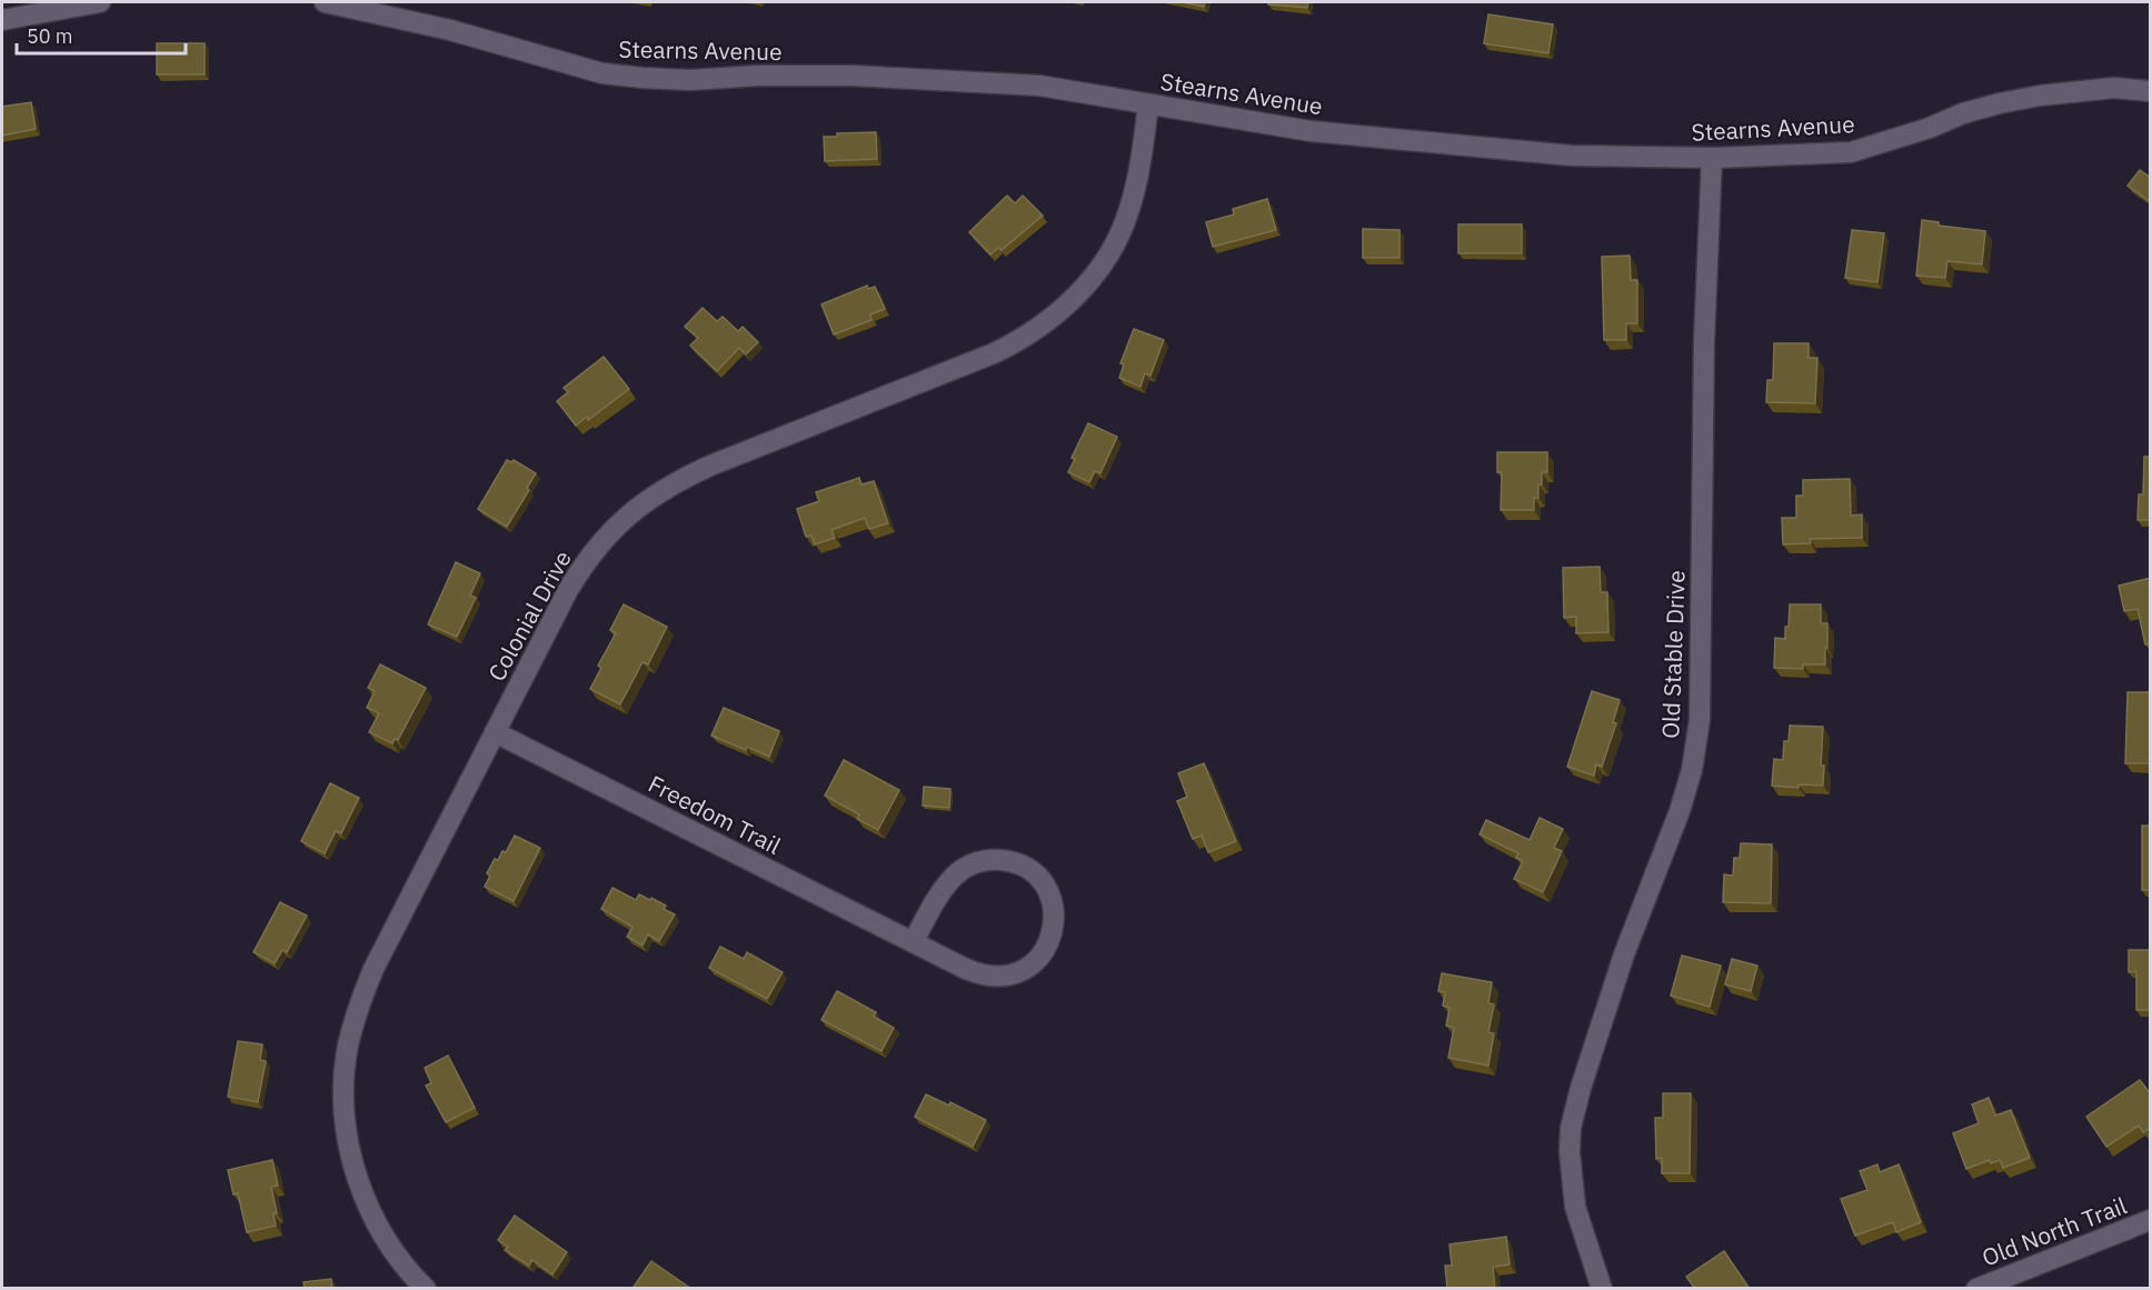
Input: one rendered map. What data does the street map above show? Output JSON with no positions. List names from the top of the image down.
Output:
{
  "streets": {
    "street": [
      "Stearns Avenue",
      "Colonial Drive",
      "Old Stable Drive",
      "Freedom Trail",
      "Old North Trail"
    ]
  },
  "crossings": [
    ["Stearns Avenue", "Colonial Drive"],
    ["Stearns Avenue", "Old Stable Drive"],
    ["Colonial Drive", "Freedom Trail"]
  ],
  "scale_bar": "50 m"
}
